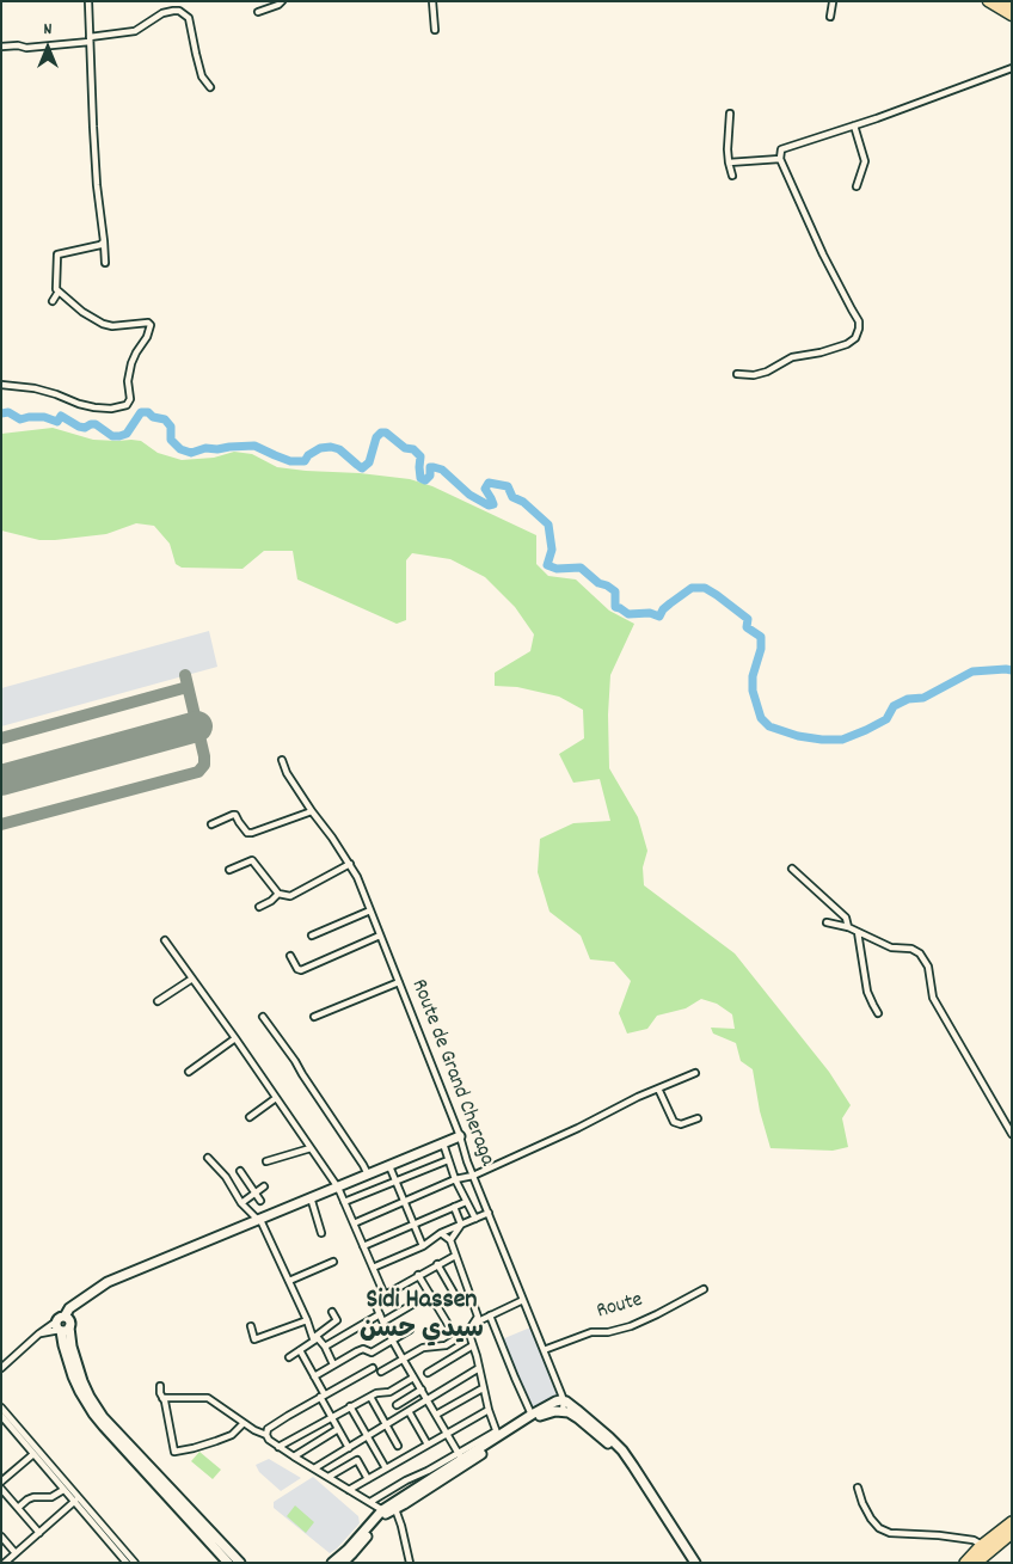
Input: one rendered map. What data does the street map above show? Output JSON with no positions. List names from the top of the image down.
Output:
{
  "streets": {
    "street": ["Route de Grand Cheraga", "Route"]
  },
  "crossings": [
    ["Route de Grand Cheraga", "Route"]
  ],
  "districts": ["Sidi Hassen سيدي حسن"],
  "north": "top"
}
